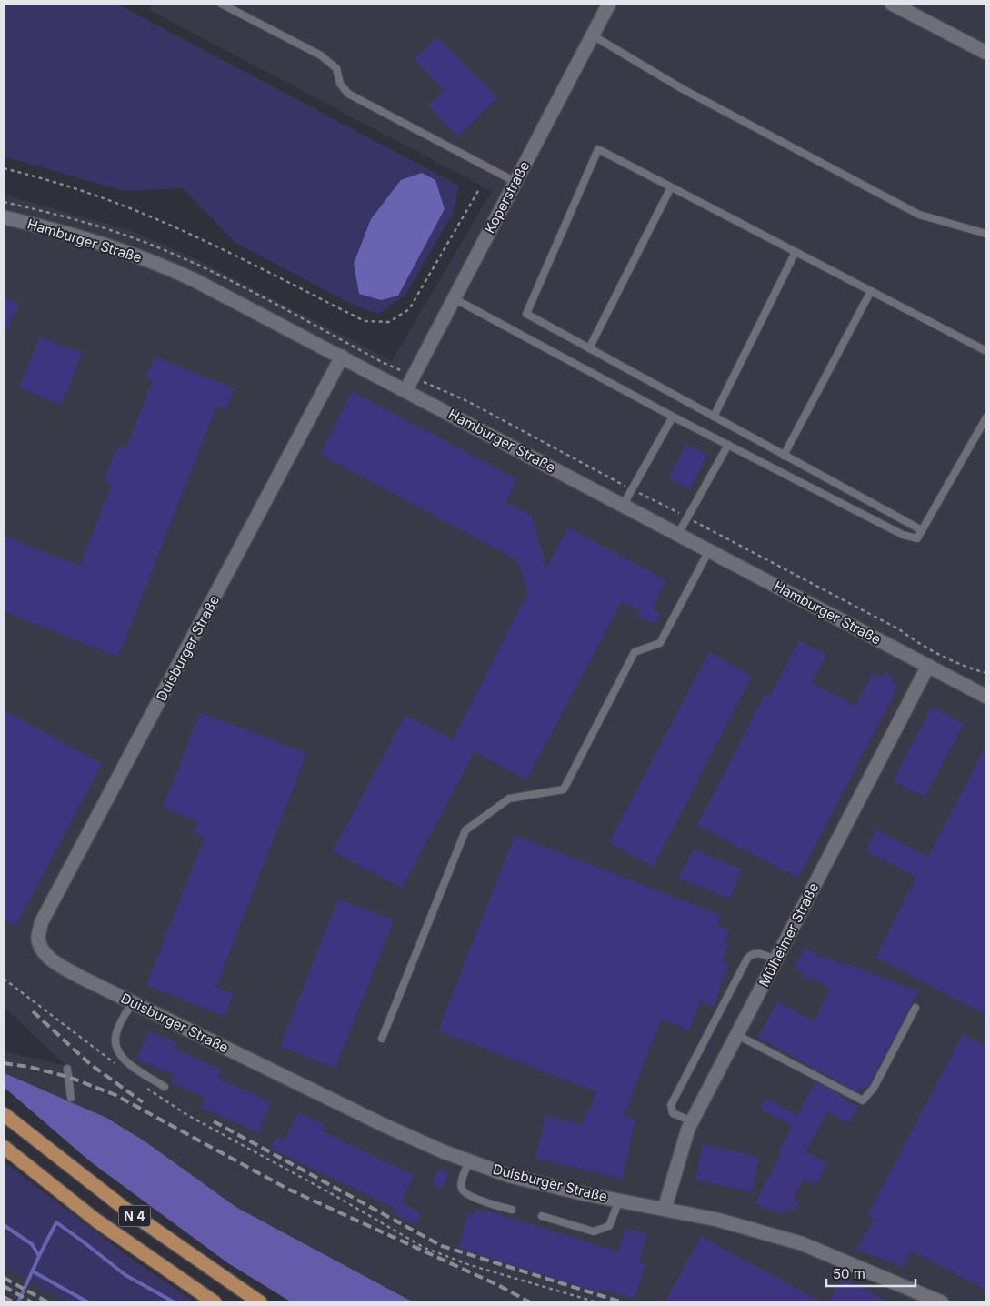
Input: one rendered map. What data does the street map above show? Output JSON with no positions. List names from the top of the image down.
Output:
{
  "streets": {
    "highway": ["N 4"],
    "street": [
      "Koperstraße",
      "Hamburger Straße",
      "Duisburger Straße",
      "Mülheimer Straße"
    ]
  },
  "crossings": [
    ["Koperstraße", "Hamburger Straße"],
    ["Hamburger Straße", "Duisburger Straße"],
    ["Hamburger Straße", "Mülheimer Straße"],
    ["Duisburger Straße", "Mülheimer Straße"]
  ],
  "scale_bar": "50 m"
}
